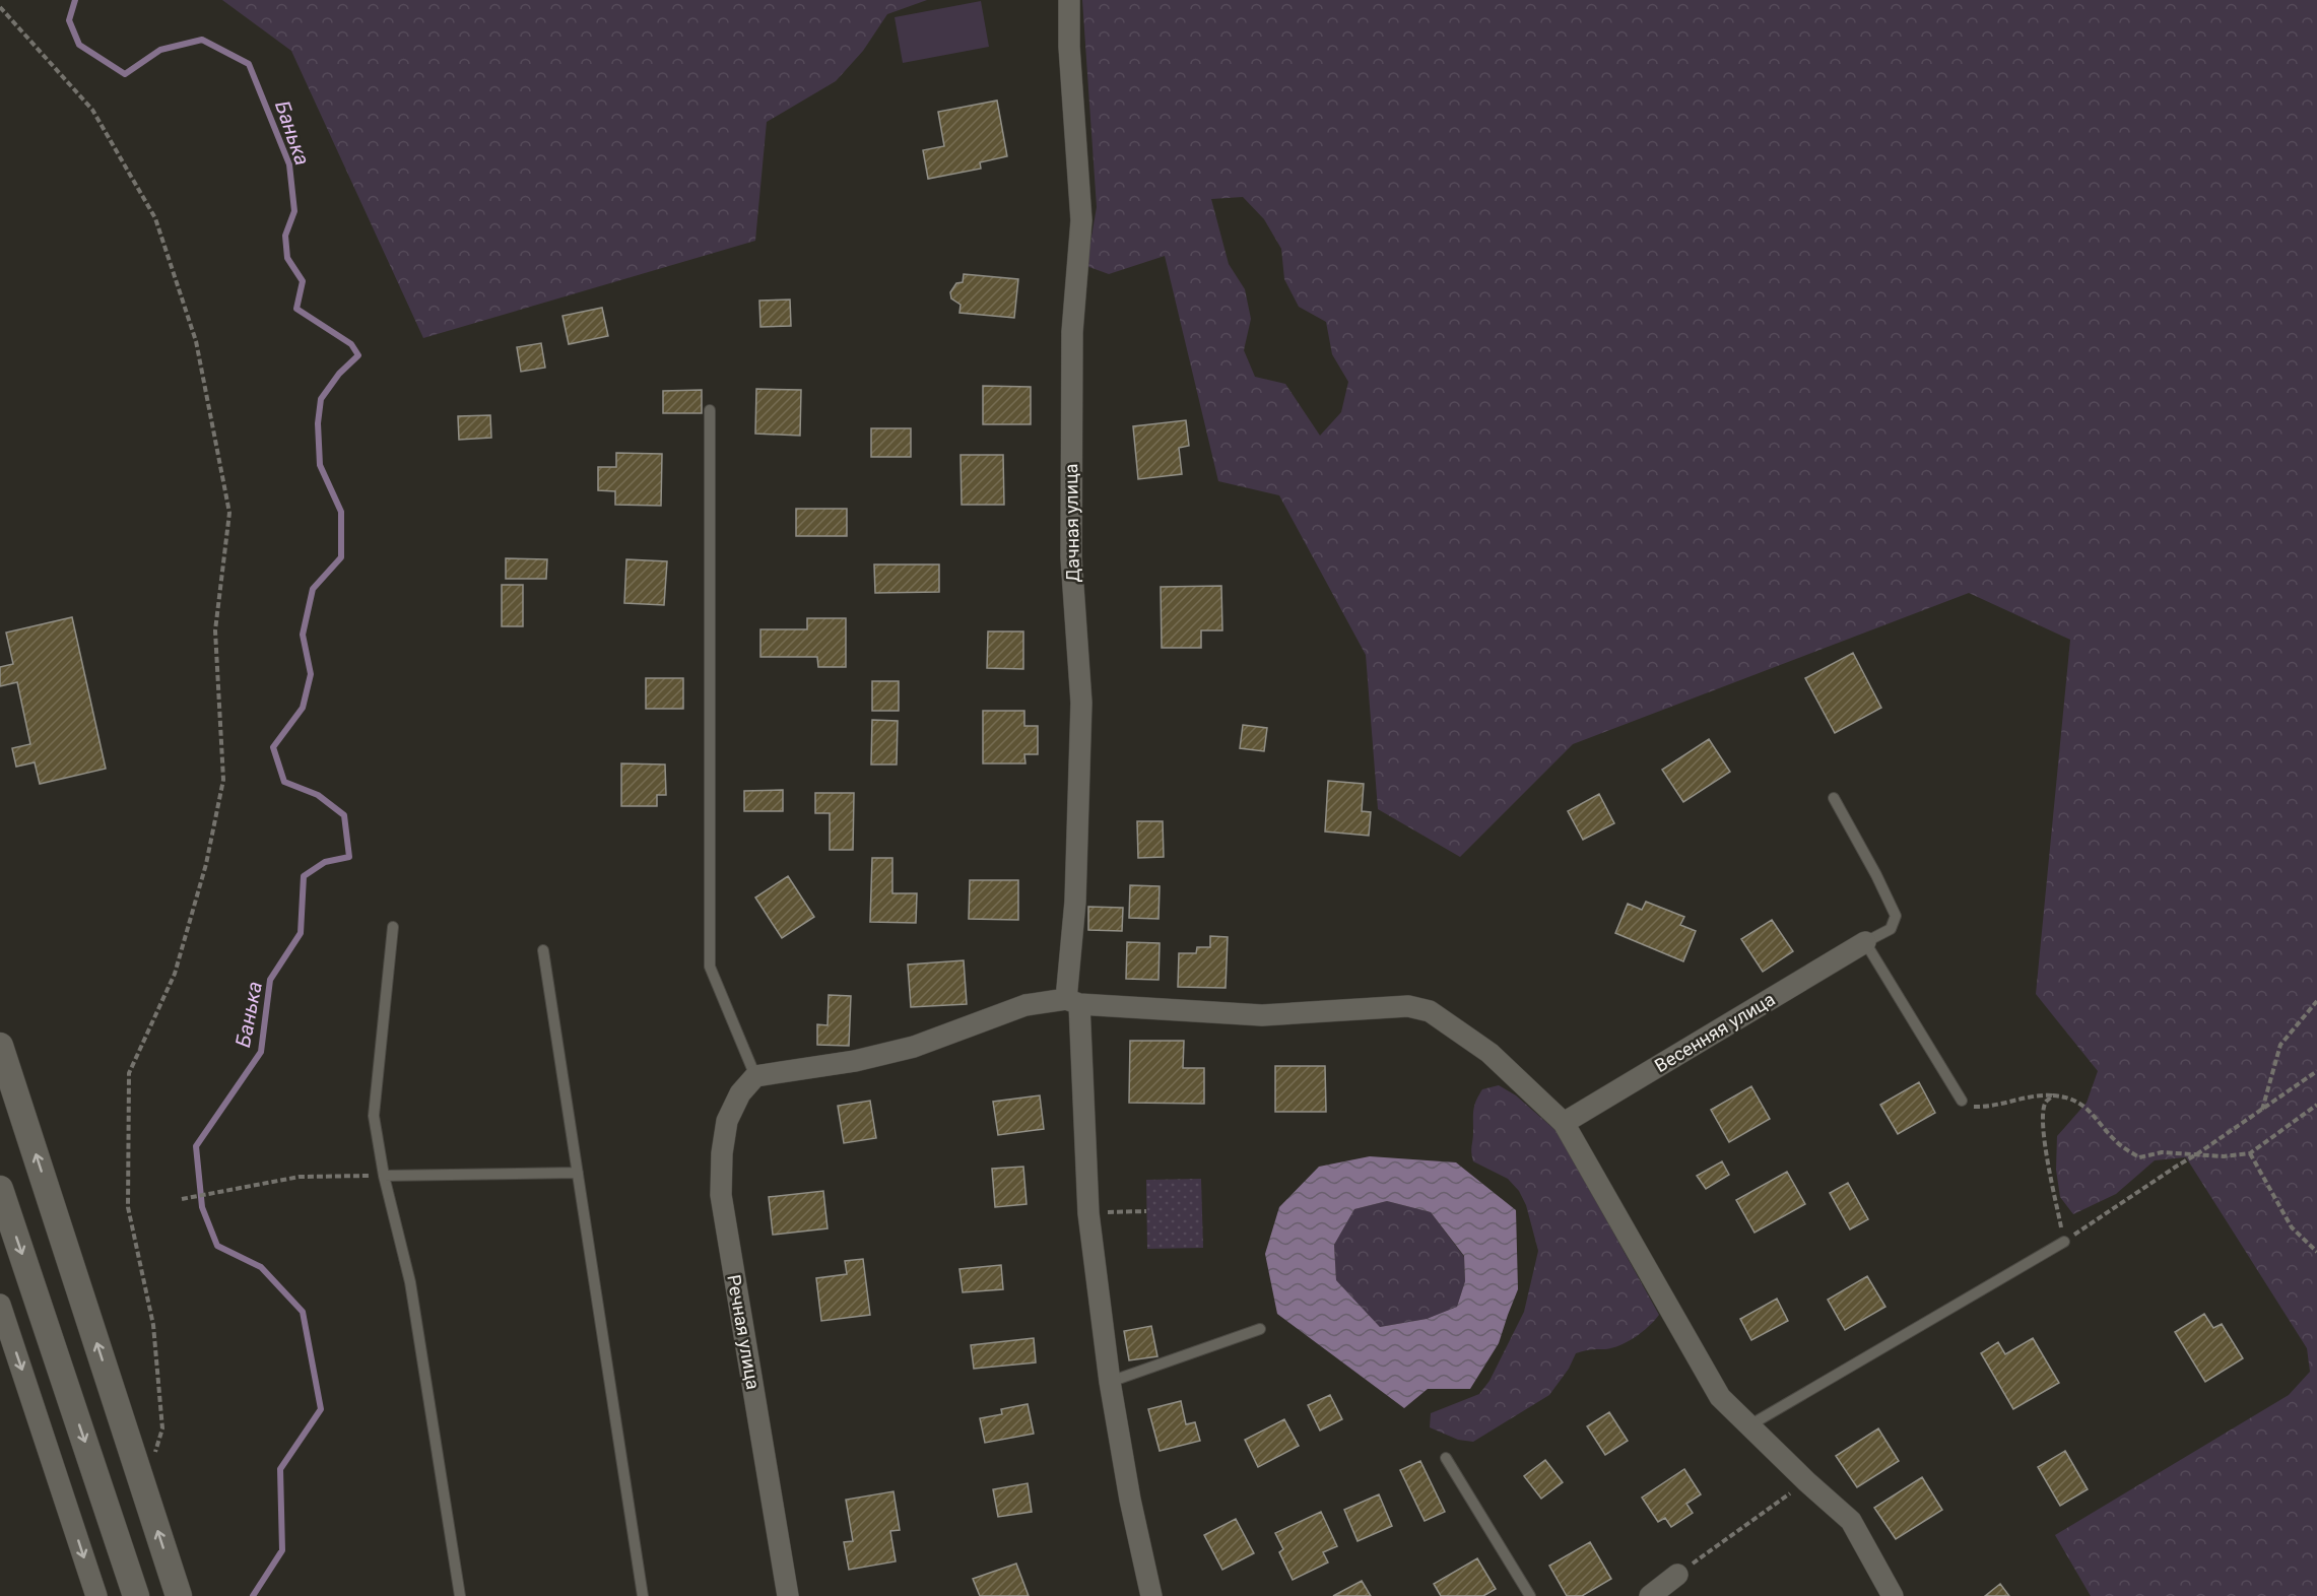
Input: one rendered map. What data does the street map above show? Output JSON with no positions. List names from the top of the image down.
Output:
{
  "streets": {
    "street": ["Дачная улица", "Весенняя улица", "Речная улица"]
  },
  "water": ["Банька"]
}
